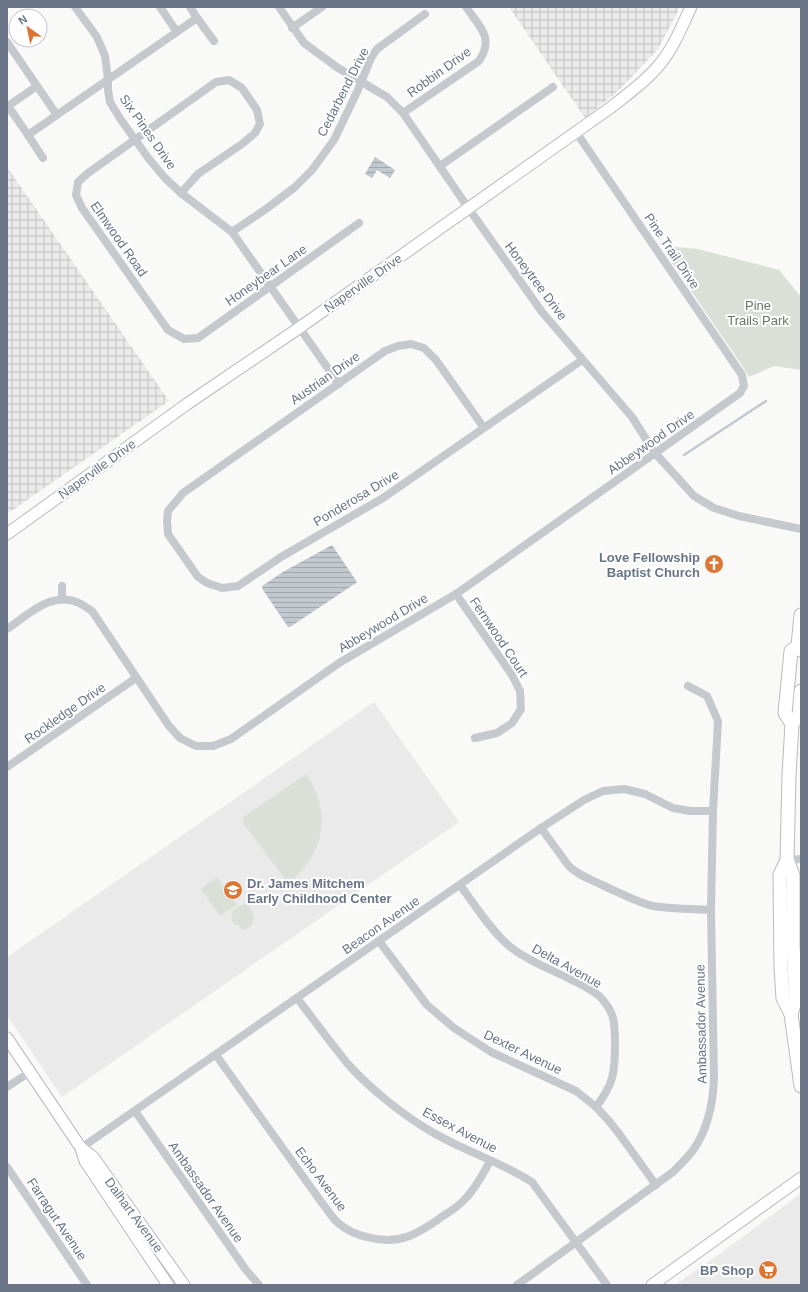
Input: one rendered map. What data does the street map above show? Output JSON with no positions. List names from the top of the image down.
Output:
{
  "streets": {
    "street": [
      "Robbin Drive",
      "Cedarbend Drive",
      "Six Pines Drive",
      "Elmwood Road",
      "Pine Trail Drive",
      "Honeybear Lane",
      "Honeytree Drive",
      "Naperville Drive",
      "Austrian Drive",
      "Abbeywood Drive",
      "Ponderosa Drive",
      "Fernwood Court",
      "Rockledge Drive",
      "Beacon Avenue",
      "Delta Avenue",
      "Ambassador Avenue",
      "Dexter Avenue",
      "Essex Avenue",
      "Echo Avenue",
      "Dalhart Avenue",
      "Farragut Avenue"
    ]
  },
  "crossings": [
    ["Robbin Drive", "Honeytree Drive"],
    ["Cedarbend Drive", "Six Pines Drive"],
    ["Cedarbend Drive", "Honeytree Drive"],
    ["Six Pines Drive", "Elmwood Road"],
    ["Six Pines Drive", "Honeybear Lane"],
    ["Six Pines Drive", "Naperville Drive"],
    ["Six Pines Drive", "Austrian Drive"],
    ["Elmwood Road", "Honeybear Lane"],
    ["Pine Trail Drive", "Naperville Drive"],
    ["Pine Trail Drive", "Abbeywood Drive"],
    ["Honeytree Drive", "Naperville Drive"],
    ["Honeytree Drive", "Abbeywood Drive"],
    ["Honeytree Drive", "Ponderosa Drive"],
    ["Austrian Drive", "Ponderosa Drive"],
    ["Abbeywood Drive", "Fernwood Court"],
    ["Abbeywood Drive", "Rockledge Drive"],
    ["Beacon Avenue", "Delta Avenue"],
    ["Beacon Avenue", "Ambassador Avenue"],
    ["Beacon Avenue", "Dexter Avenue"],
    ["Beacon Avenue", "Essex Avenue"],
    ["Beacon Avenue", "Echo Avenue"],
    ["Beacon Avenue", "Dalhart Avenue"],
    ["Delta Avenue", "Dexter Avenue"],
    ["Ambassador Avenue", "Dexter Avenue"],
    ["Ambassador Avenue", "Essex Avenue"],
    ["Essex Avenue", "Echo Avenue"]
  ],
  "parks": ["Pine Trails Park"],
  "places": {
    "church": ["Love Fellowship Baptist Church"],
    "school or university": ["Dr. James Mitchem Early Childhood Center"],
    "supermarket": ["BP Shop"]
  },
  "north": "top left"
}
